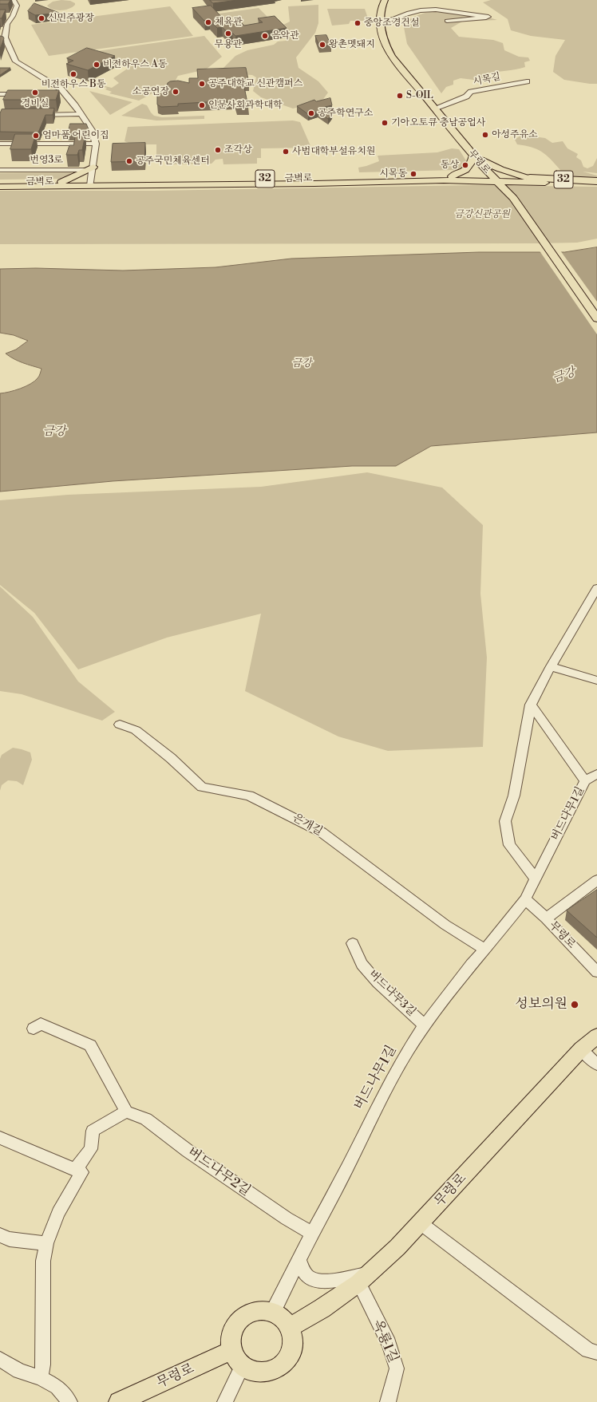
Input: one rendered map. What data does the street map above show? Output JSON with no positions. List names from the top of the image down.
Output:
{
  "streets": {
    "highway": ["32", "금벽로"],
    "main road": ["무령로"],
    "street": [
      "시목길",
      "번영3로",
      "버드나무1길",
      "은개길",
      "버드나무3길",
      "버드나무2길",
      "옥룡1길"
    ]
  },
  "crossings": [
    ["시목길", "무령로"],
    ["무령로", "금벽로"],
    ["무령로", "버드나무1길"],
    ["무령로", "옥룡1길"],
    ["버드나무1길", "은개길"],
    ["버드나무1길", "버드나무3길"],
    ["버드나무1길", "버드나무2길"]
  ],
  "water": ["금강"],
  "parks": ["금강신관공원"],
  "places": [
    "신민주광장",
    "체육관",
    "중앙조경건설",
    "무용관",
    "음악관",
    "왕촌멧돼지",
    "비전하우스 A동",
    "비전하우스 B동",
    "공주대학교 신관캠퍼스",
    "소공연장",
    "경비실",
    "S-OIL",
    "인문사회과학대학",
    "공주학연구소",
    "기아오토큐 충남공업사",
    "아성주유소",
    "엄마품 어린이집",
    "조각상",
    "사범대학부설유치원",
    "공주국민체육센터",
    "동상",
    "시목동",
    "성보의원"
  ]
}
